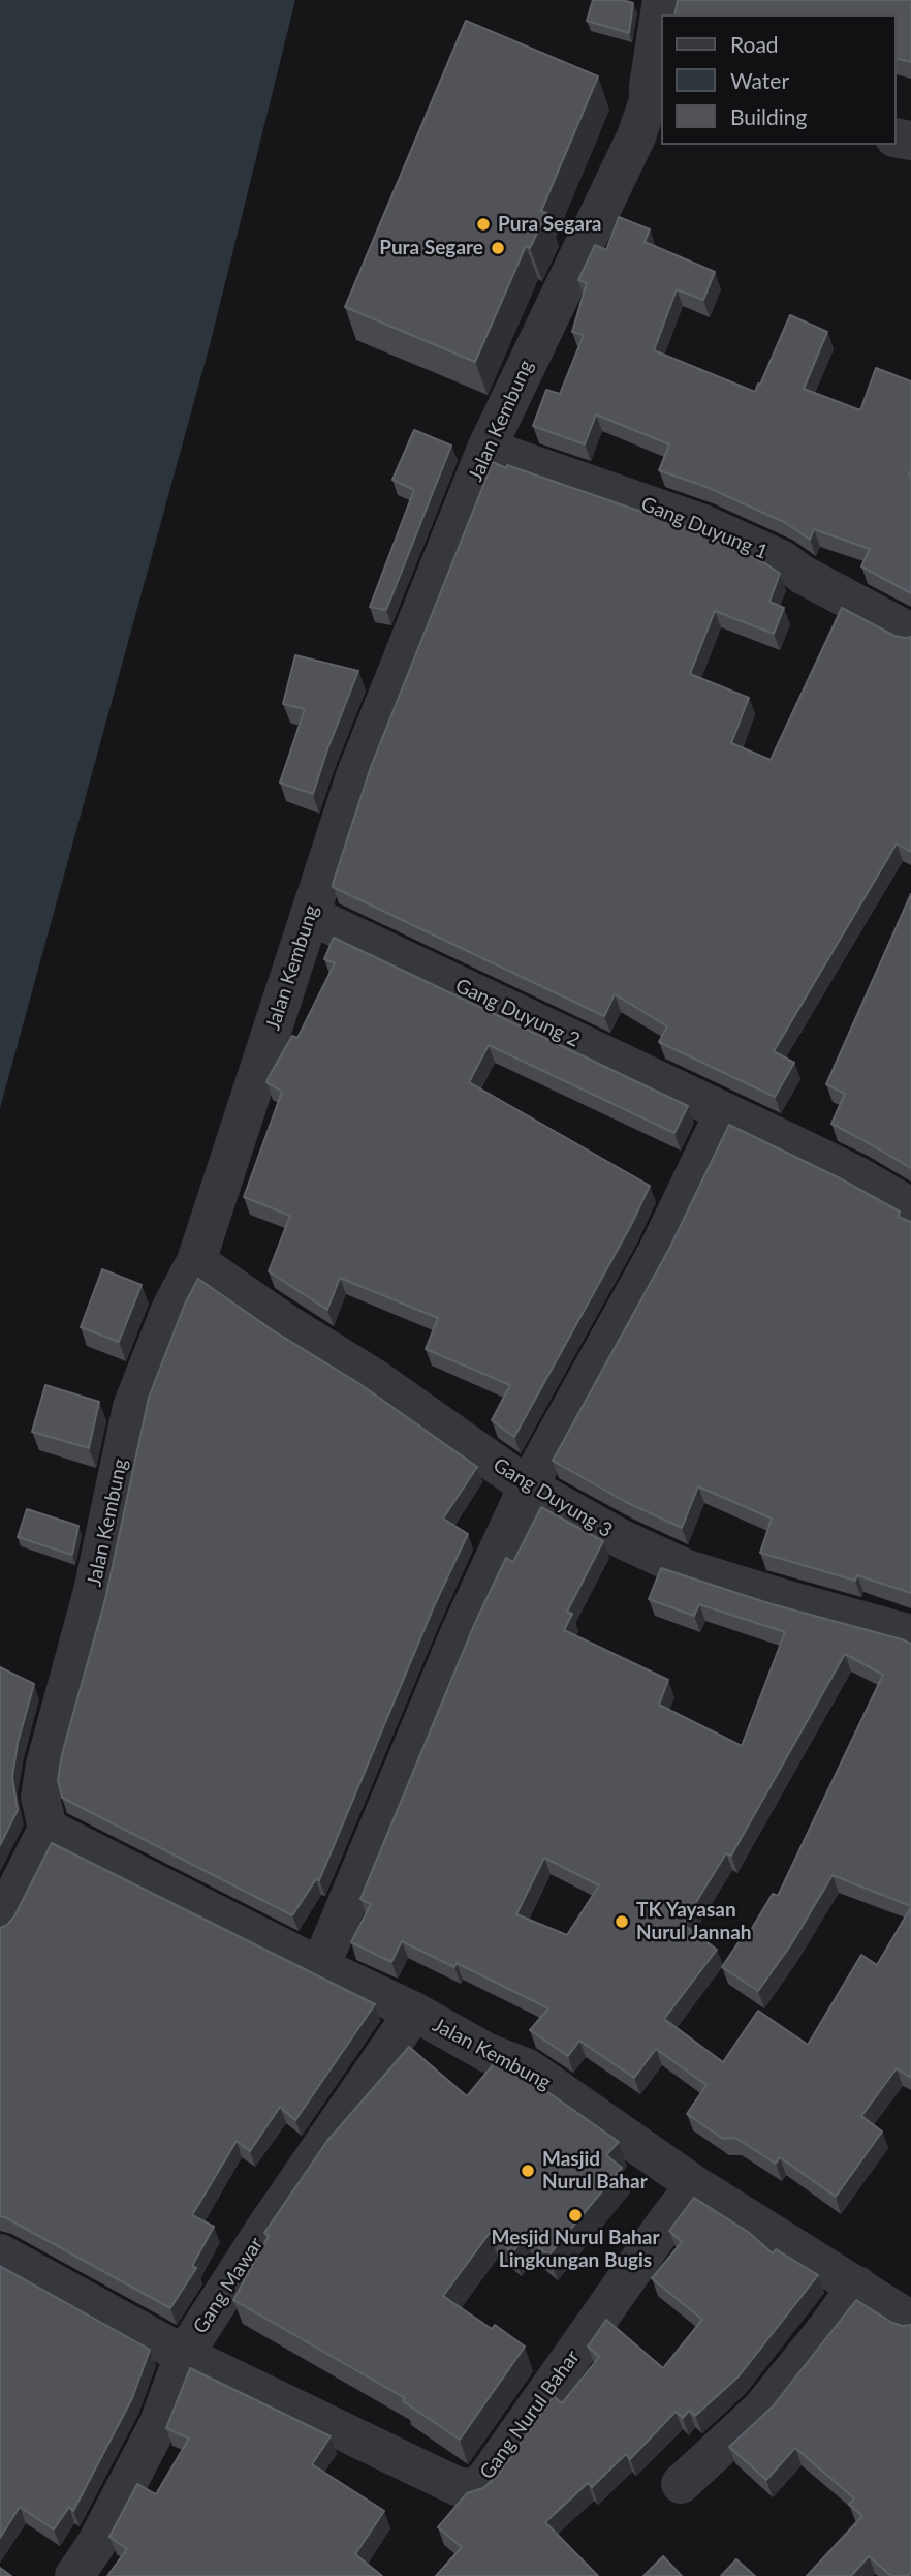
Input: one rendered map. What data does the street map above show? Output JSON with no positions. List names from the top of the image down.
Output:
{
  "streets": {
    "street": [
      "Jalan Kembung",
      "Gang Duyung 1",
      "Gang Duyung 2",
      "Gang Duyung 3",
      "Gang Mawar",
      "Gang Nurul Bahar"
    ]
  },
  "crossings": [
    ["Jalan Kembung", "Gang Duyung 1"],
    ["Jalan Kembung", "Gang Duyung 2"],
    ["Jalan Kembung", "Gang Duyung 3"],
    ["Jalan Kembung", "Gang Mawar"],
    ["Jalan Kembung", "Gang Nurul Bahar"],
    ["Gang Mawar", "Gang Nurul Bahar"]
  ],
  "places": [
    "Pura Segara",
    "Pura Segare",
    "TK Yayasan Nurul Jannah",
    "Masjid Nurul Bahar",
    "Mesjid Nurul Bahar Lingkungan Bugis"
  ],
  "legend": ["Road", "Water", "Building"]
}
